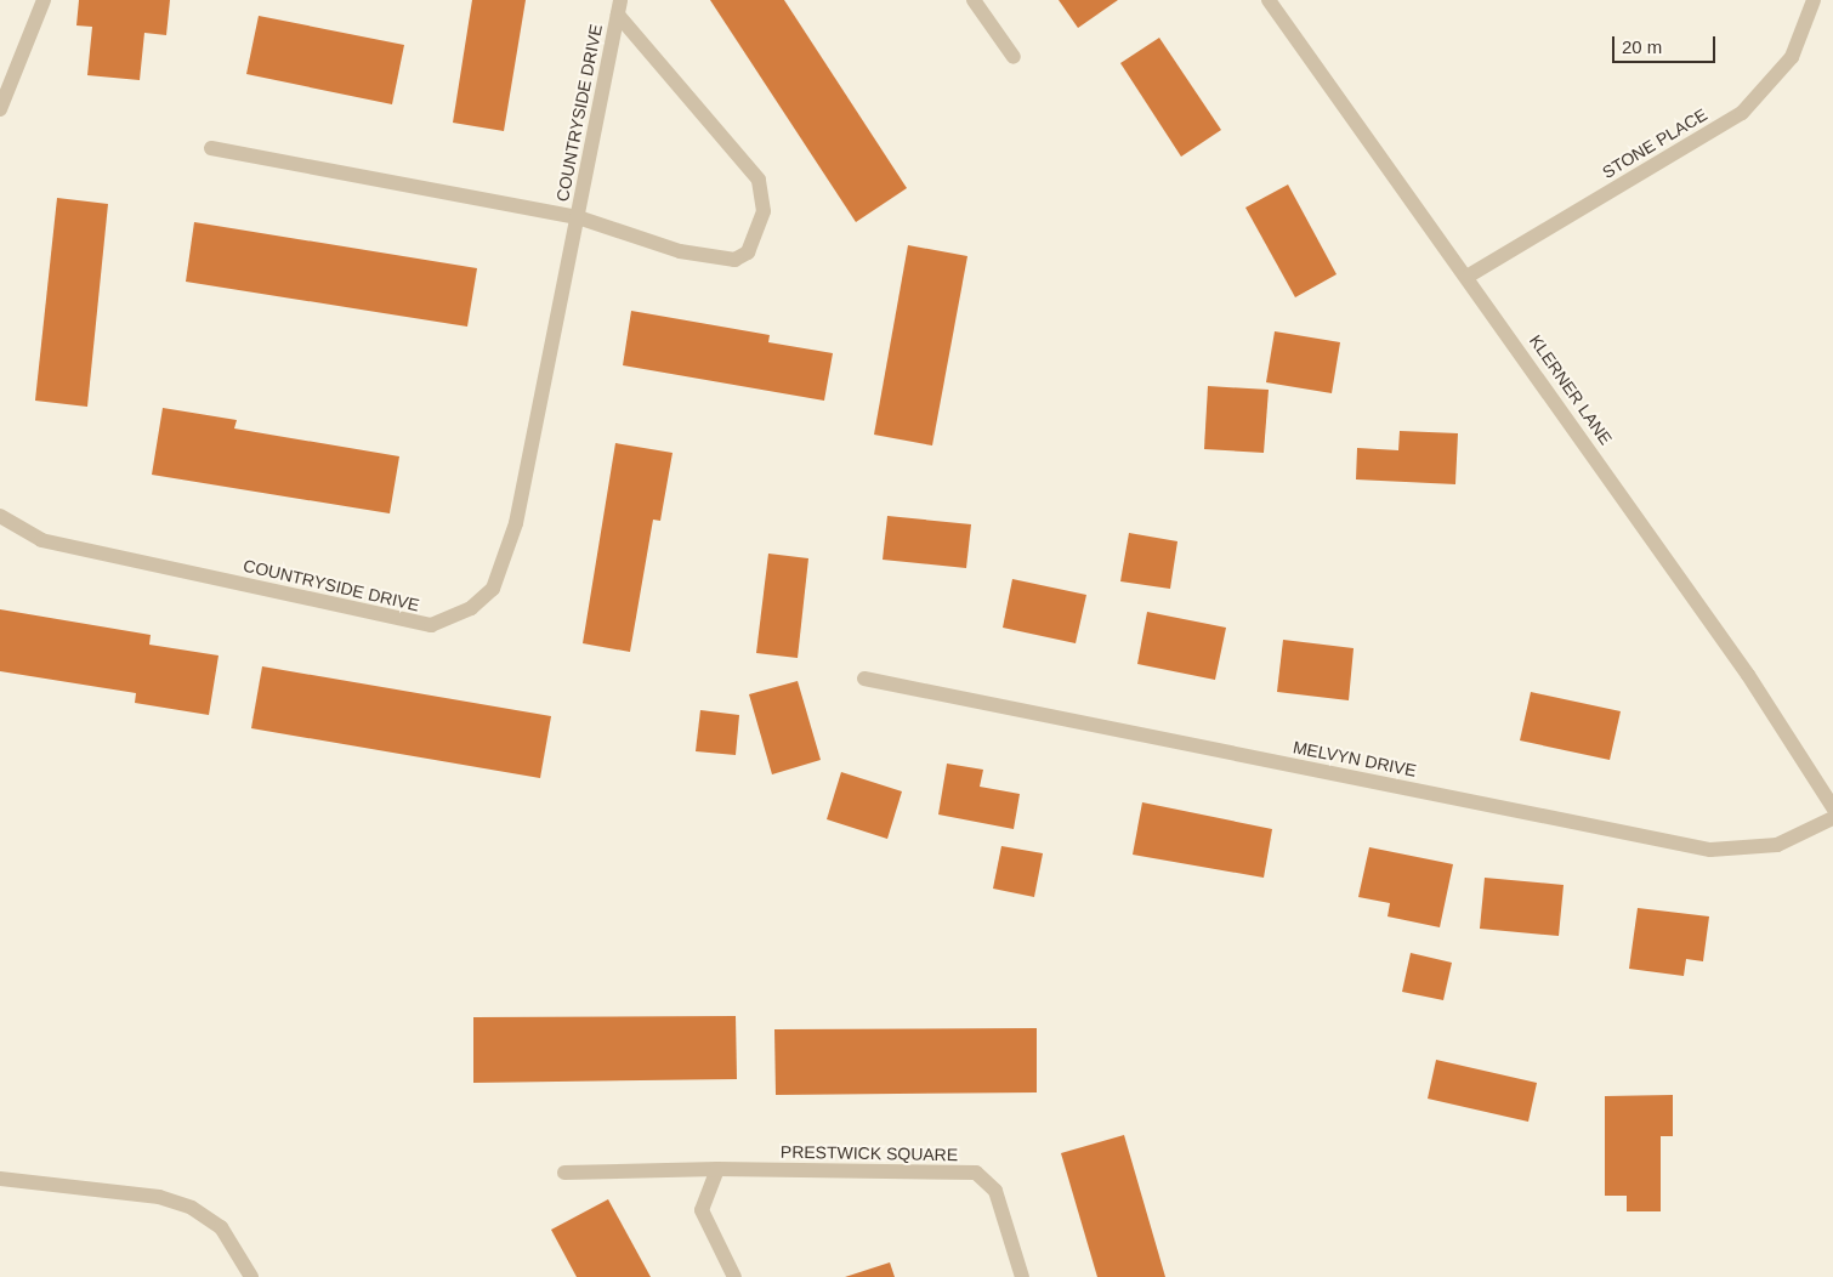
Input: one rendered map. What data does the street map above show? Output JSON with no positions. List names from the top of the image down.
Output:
{
  "streets": {
    "street": [
      "COUNTRYSIDE DRIVE",
      "STONE PLACE",
      "KLERNER LANE",
      "MELVYN DRIVE",
      "PRESTWICK SQUARE"
    ]
  },
  "crossings": [
    ["STONE PLACE", "KLERNER LANE"]
  ],
  "scale_bar": "20 m"
}
